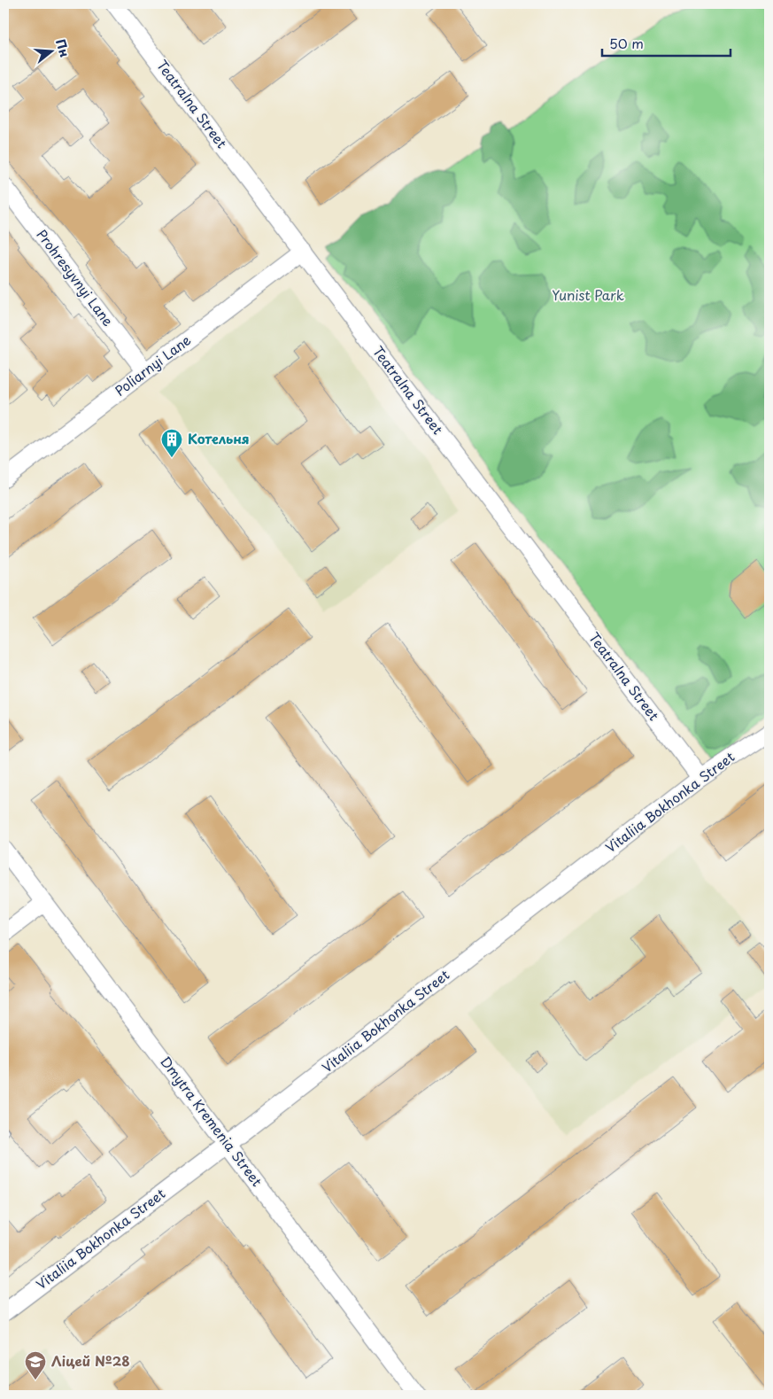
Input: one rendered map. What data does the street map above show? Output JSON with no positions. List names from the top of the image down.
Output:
{
  "streets": {
    "street": [
      "Teatralna Street",
      "Prohresyvnyi Lane",
      "Poliarnyi Lane",
      "Vitaliia Bokhonka Street",
      "Dmytra Kremenia Street"
    ]
  },
  "crossings": [
    ["Teatralna Street", "Poliarnyi Lane"],
    ["Teatralna Street", "Vitaliia Bokhonka Street"],
    ["Prohresyvnyi Lane", "Poliarnyi Lane"],
    ["Vitaliia Bokhonka Street", "Dmytra Kremenia Street"]
  ],
  "parks": ["Yunist Park"],
  "places": {
    "building": ["Котельня"],
    "school or university": ["Ліцей №28"]
  },
  "scale_bar": "50 m",
  "north": "right"
}
